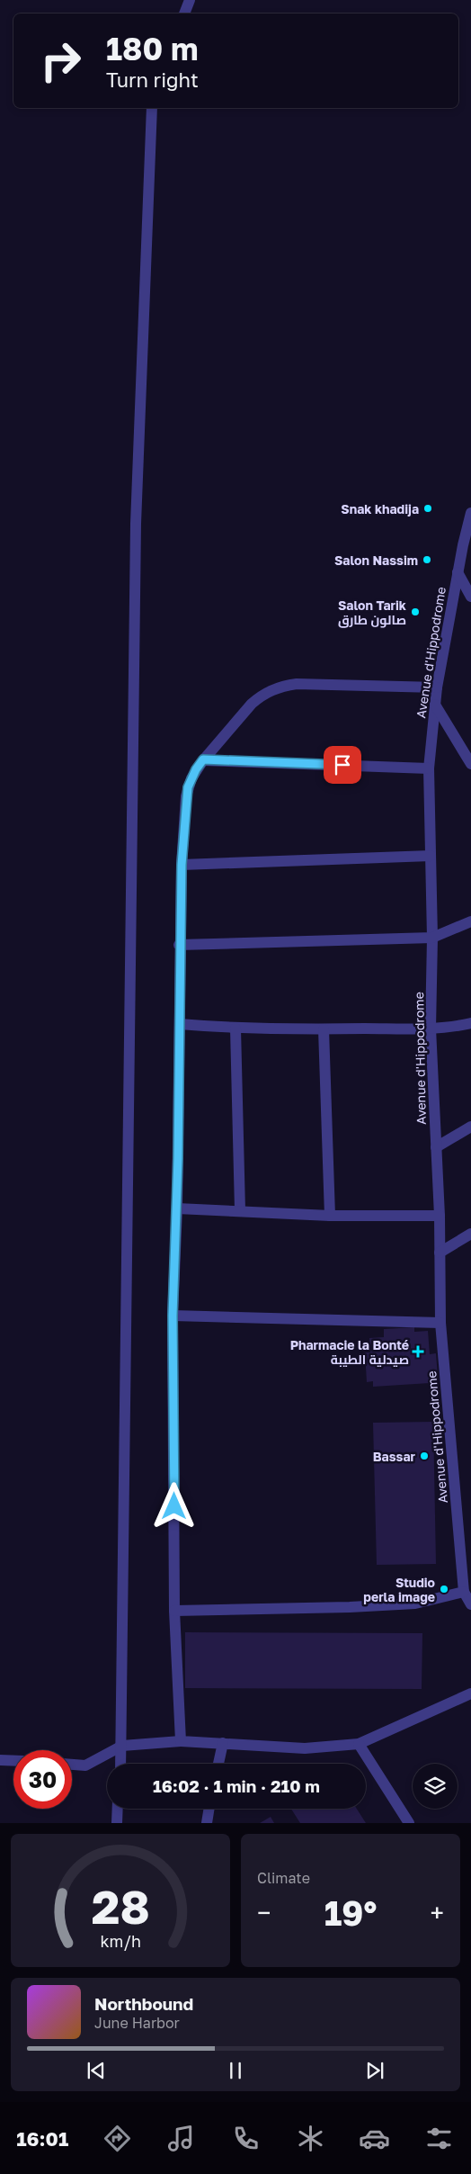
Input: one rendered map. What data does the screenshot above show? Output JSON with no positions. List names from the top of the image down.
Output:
{
  "streets": {
    "street": ["Avenue d'Hippodrome"]
  },
  "places": {
    "other": [
      "Snak khadija",
      "Salon Nassim",
      "Salon Tarik صالون طارق",
      "Bassar",
      "Studio perla image"
    ],
    "health": ["Pharmacie la Bonté صيدلية الطيبة"]
  },
  "page": {
    "turn": ["180 m", "Turn right"],
    "limit": "30",
    "trip": "16:02 · 1 min · 210 m",
    "tile": "Climate",
    "heat": ["−", "19°", "+"],
    "song": ["Northbound", "June Harbor"],
    "tabs": "16:01",
    "gauge": ["28", "km/h"]
  }
}
